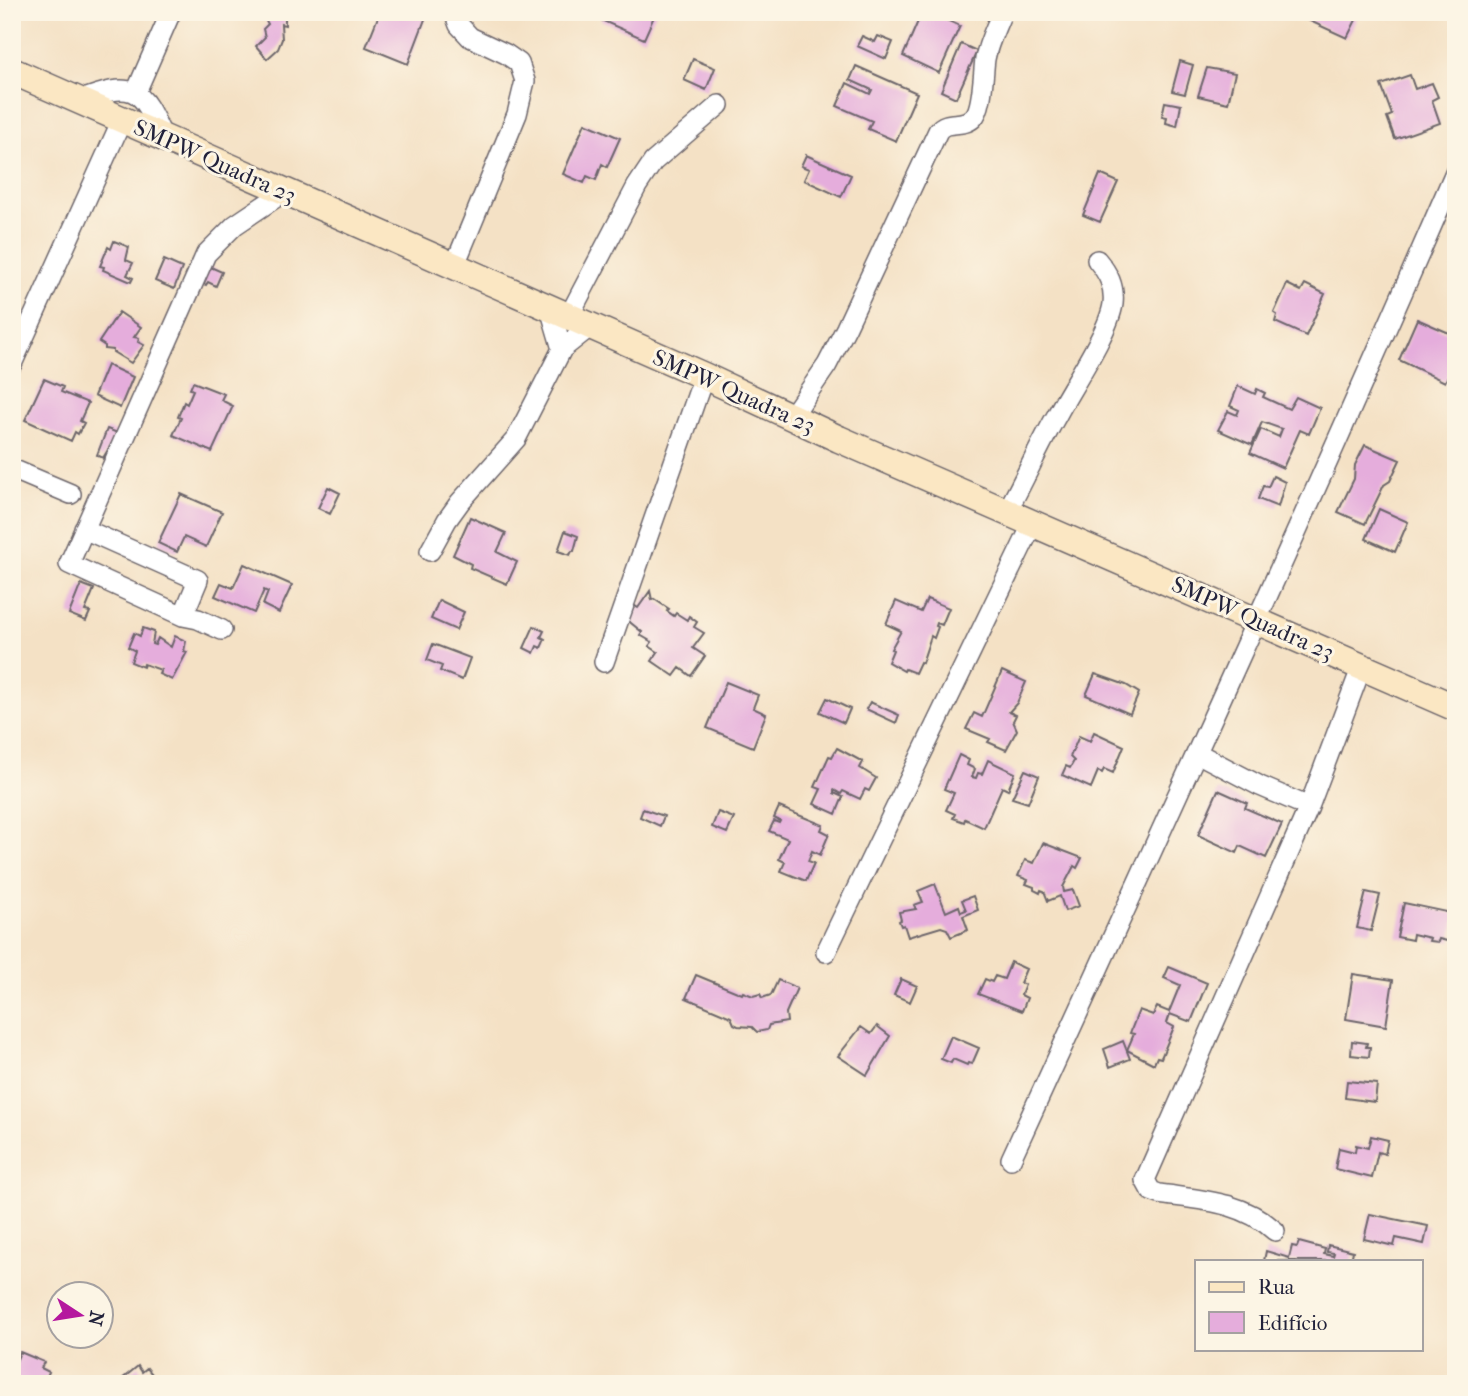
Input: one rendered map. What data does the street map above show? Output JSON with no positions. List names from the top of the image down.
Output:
{
  "streets": {
    "street": ["SMPW Quadra 23"]
  },
  "legend": ["Rua", "Edifício"],
  "north": "right"
}
